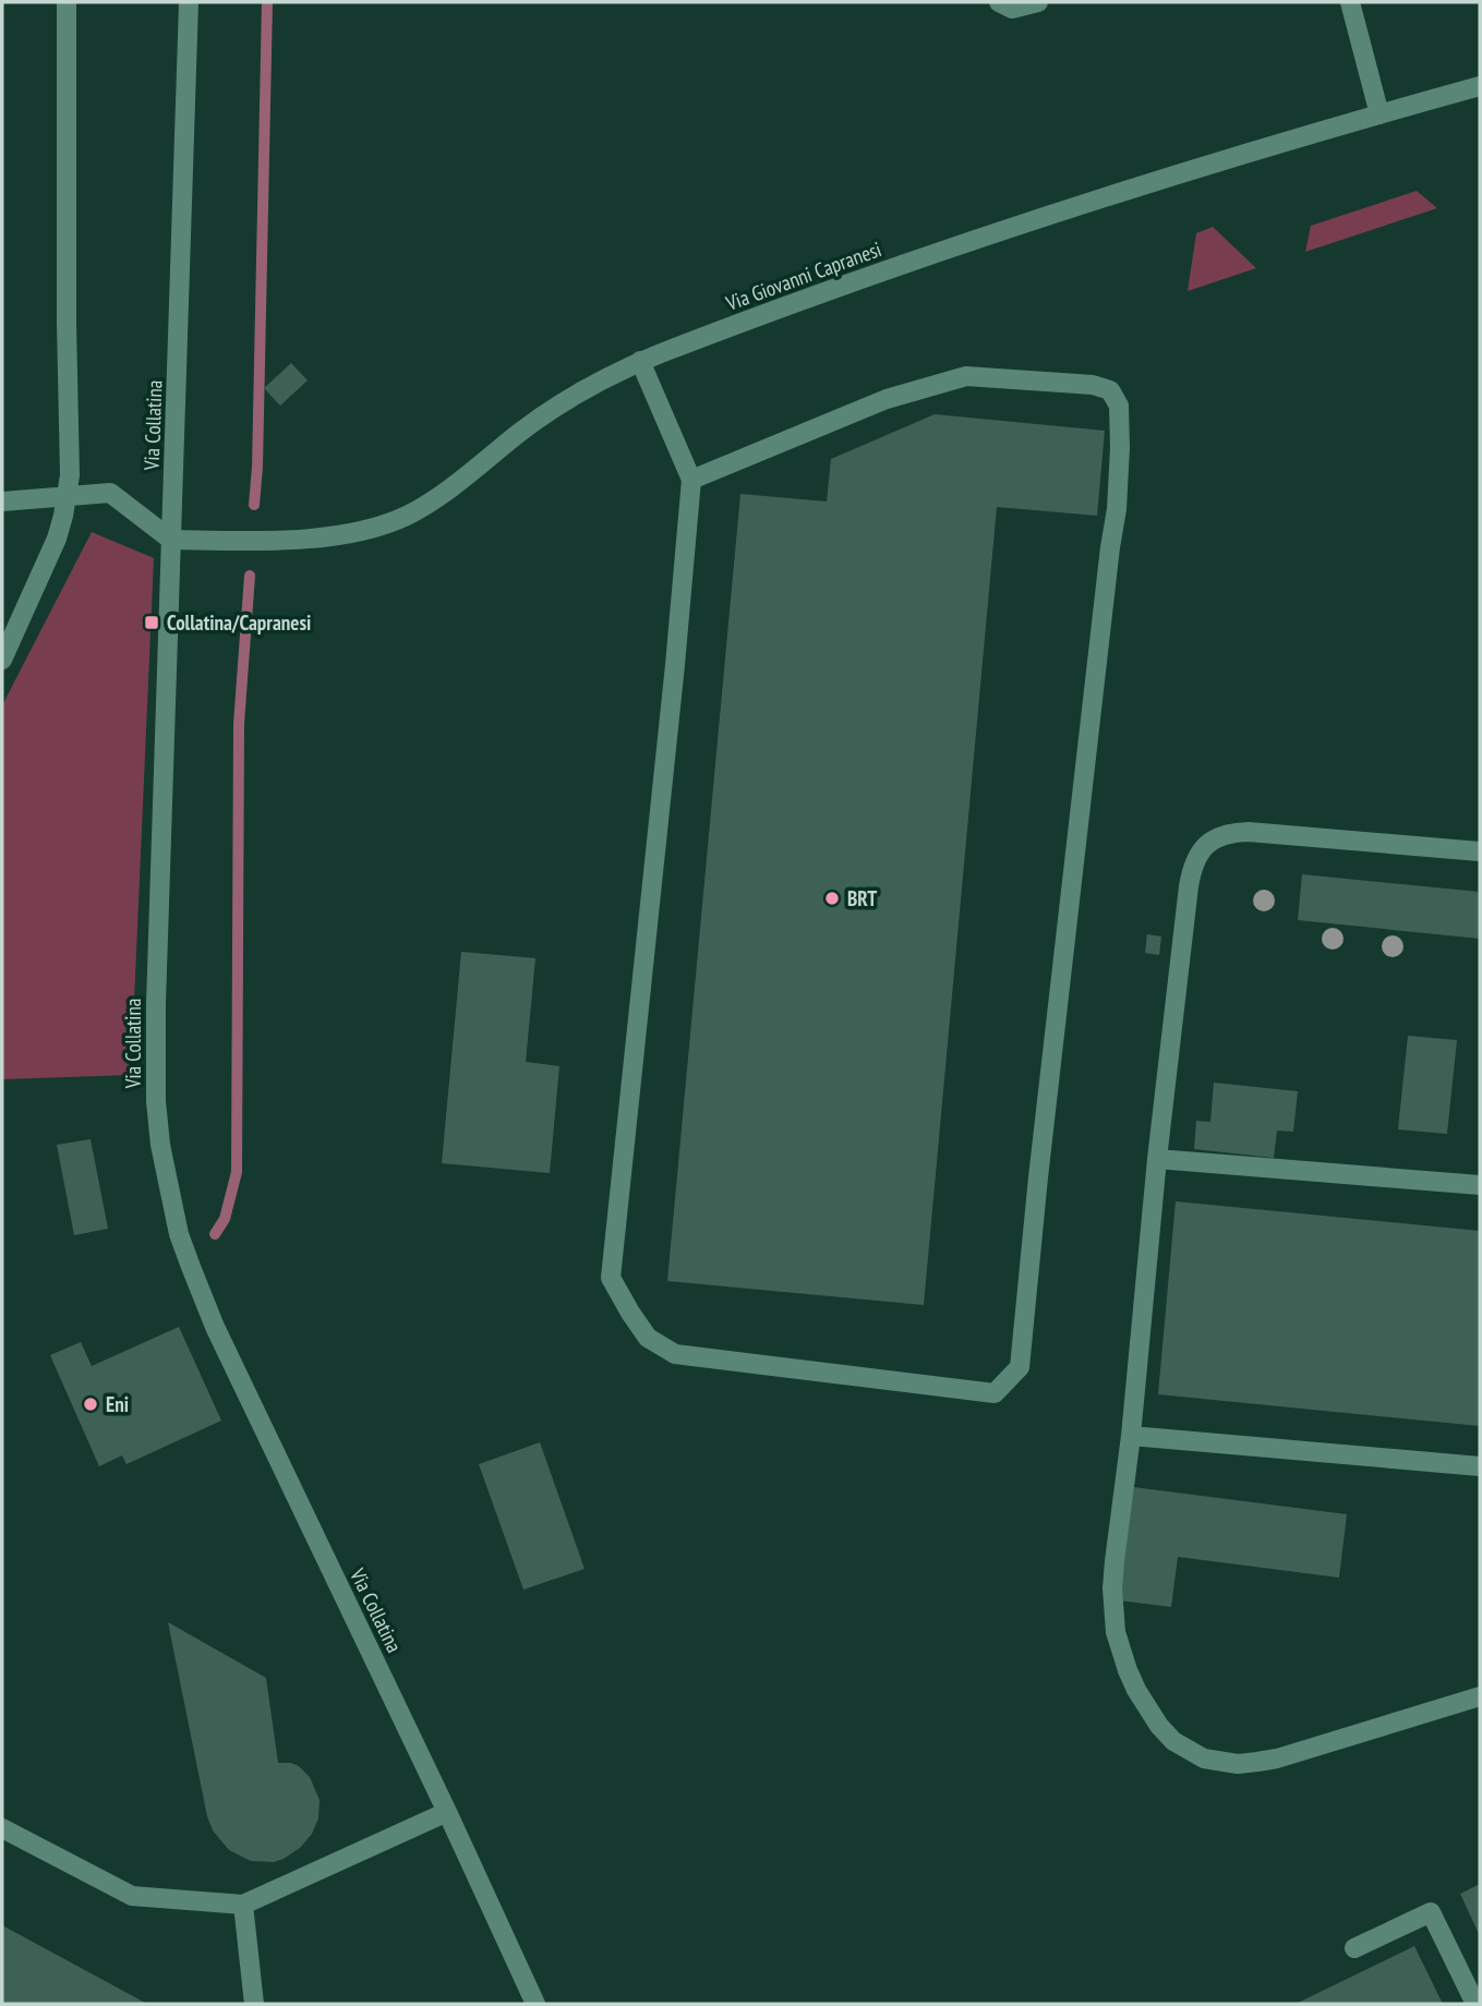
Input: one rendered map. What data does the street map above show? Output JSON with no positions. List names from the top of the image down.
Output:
{
  "streets": {
    "street": ["Via Giovanni Capranesi", "Via Collatina"]
  },
  "crossings": [
    ["Via Giovanni Capranesi", "Via Collatina"]
  ],
  "places": {
    "transit": ["Collatina/Capranesi"],
    "other": ["BRT", "Eni"]
  }
}
